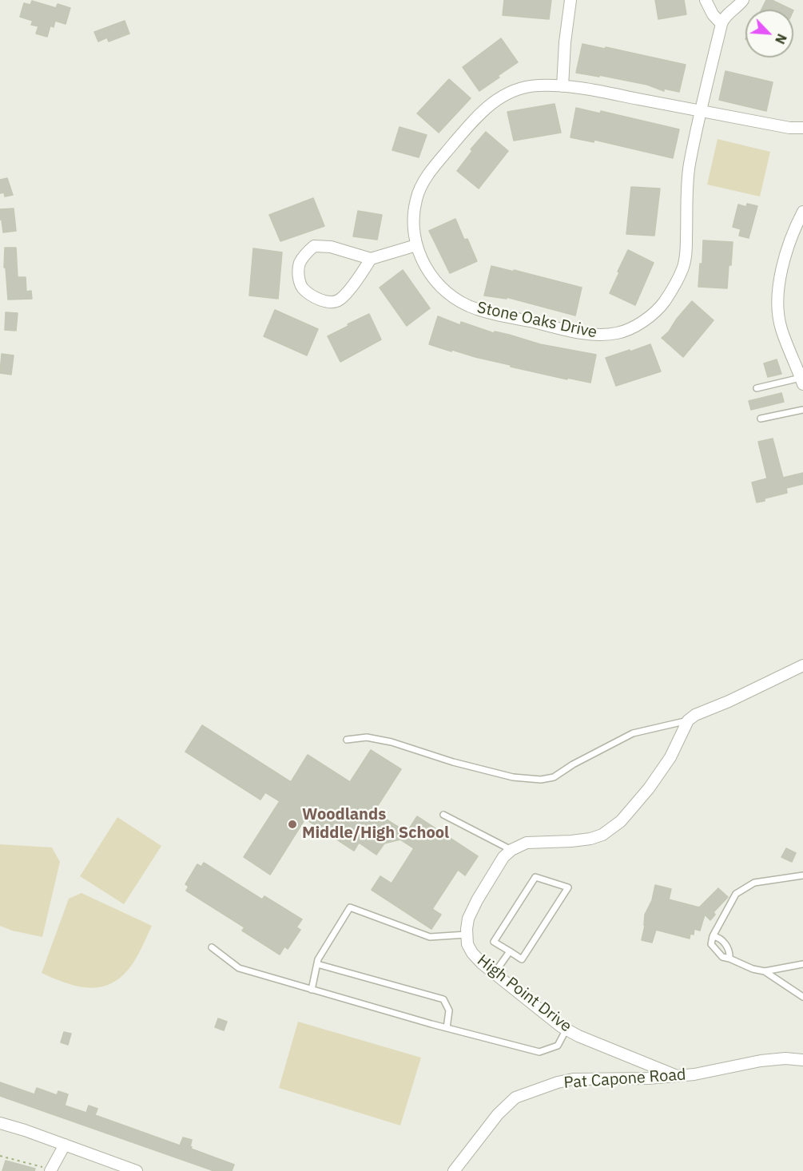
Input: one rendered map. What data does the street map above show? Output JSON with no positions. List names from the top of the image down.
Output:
{
  "streets": {
    "street": ["Stone Oaks Drive", "High Point Drive", "Pat Capone Road"]
  },
  "crossings": [
    ["High Point Drive", "Pat Capone Road"]
  ],
  "places": ["Woodlands Middle/High School"],
  "north": "bottom right"
}
